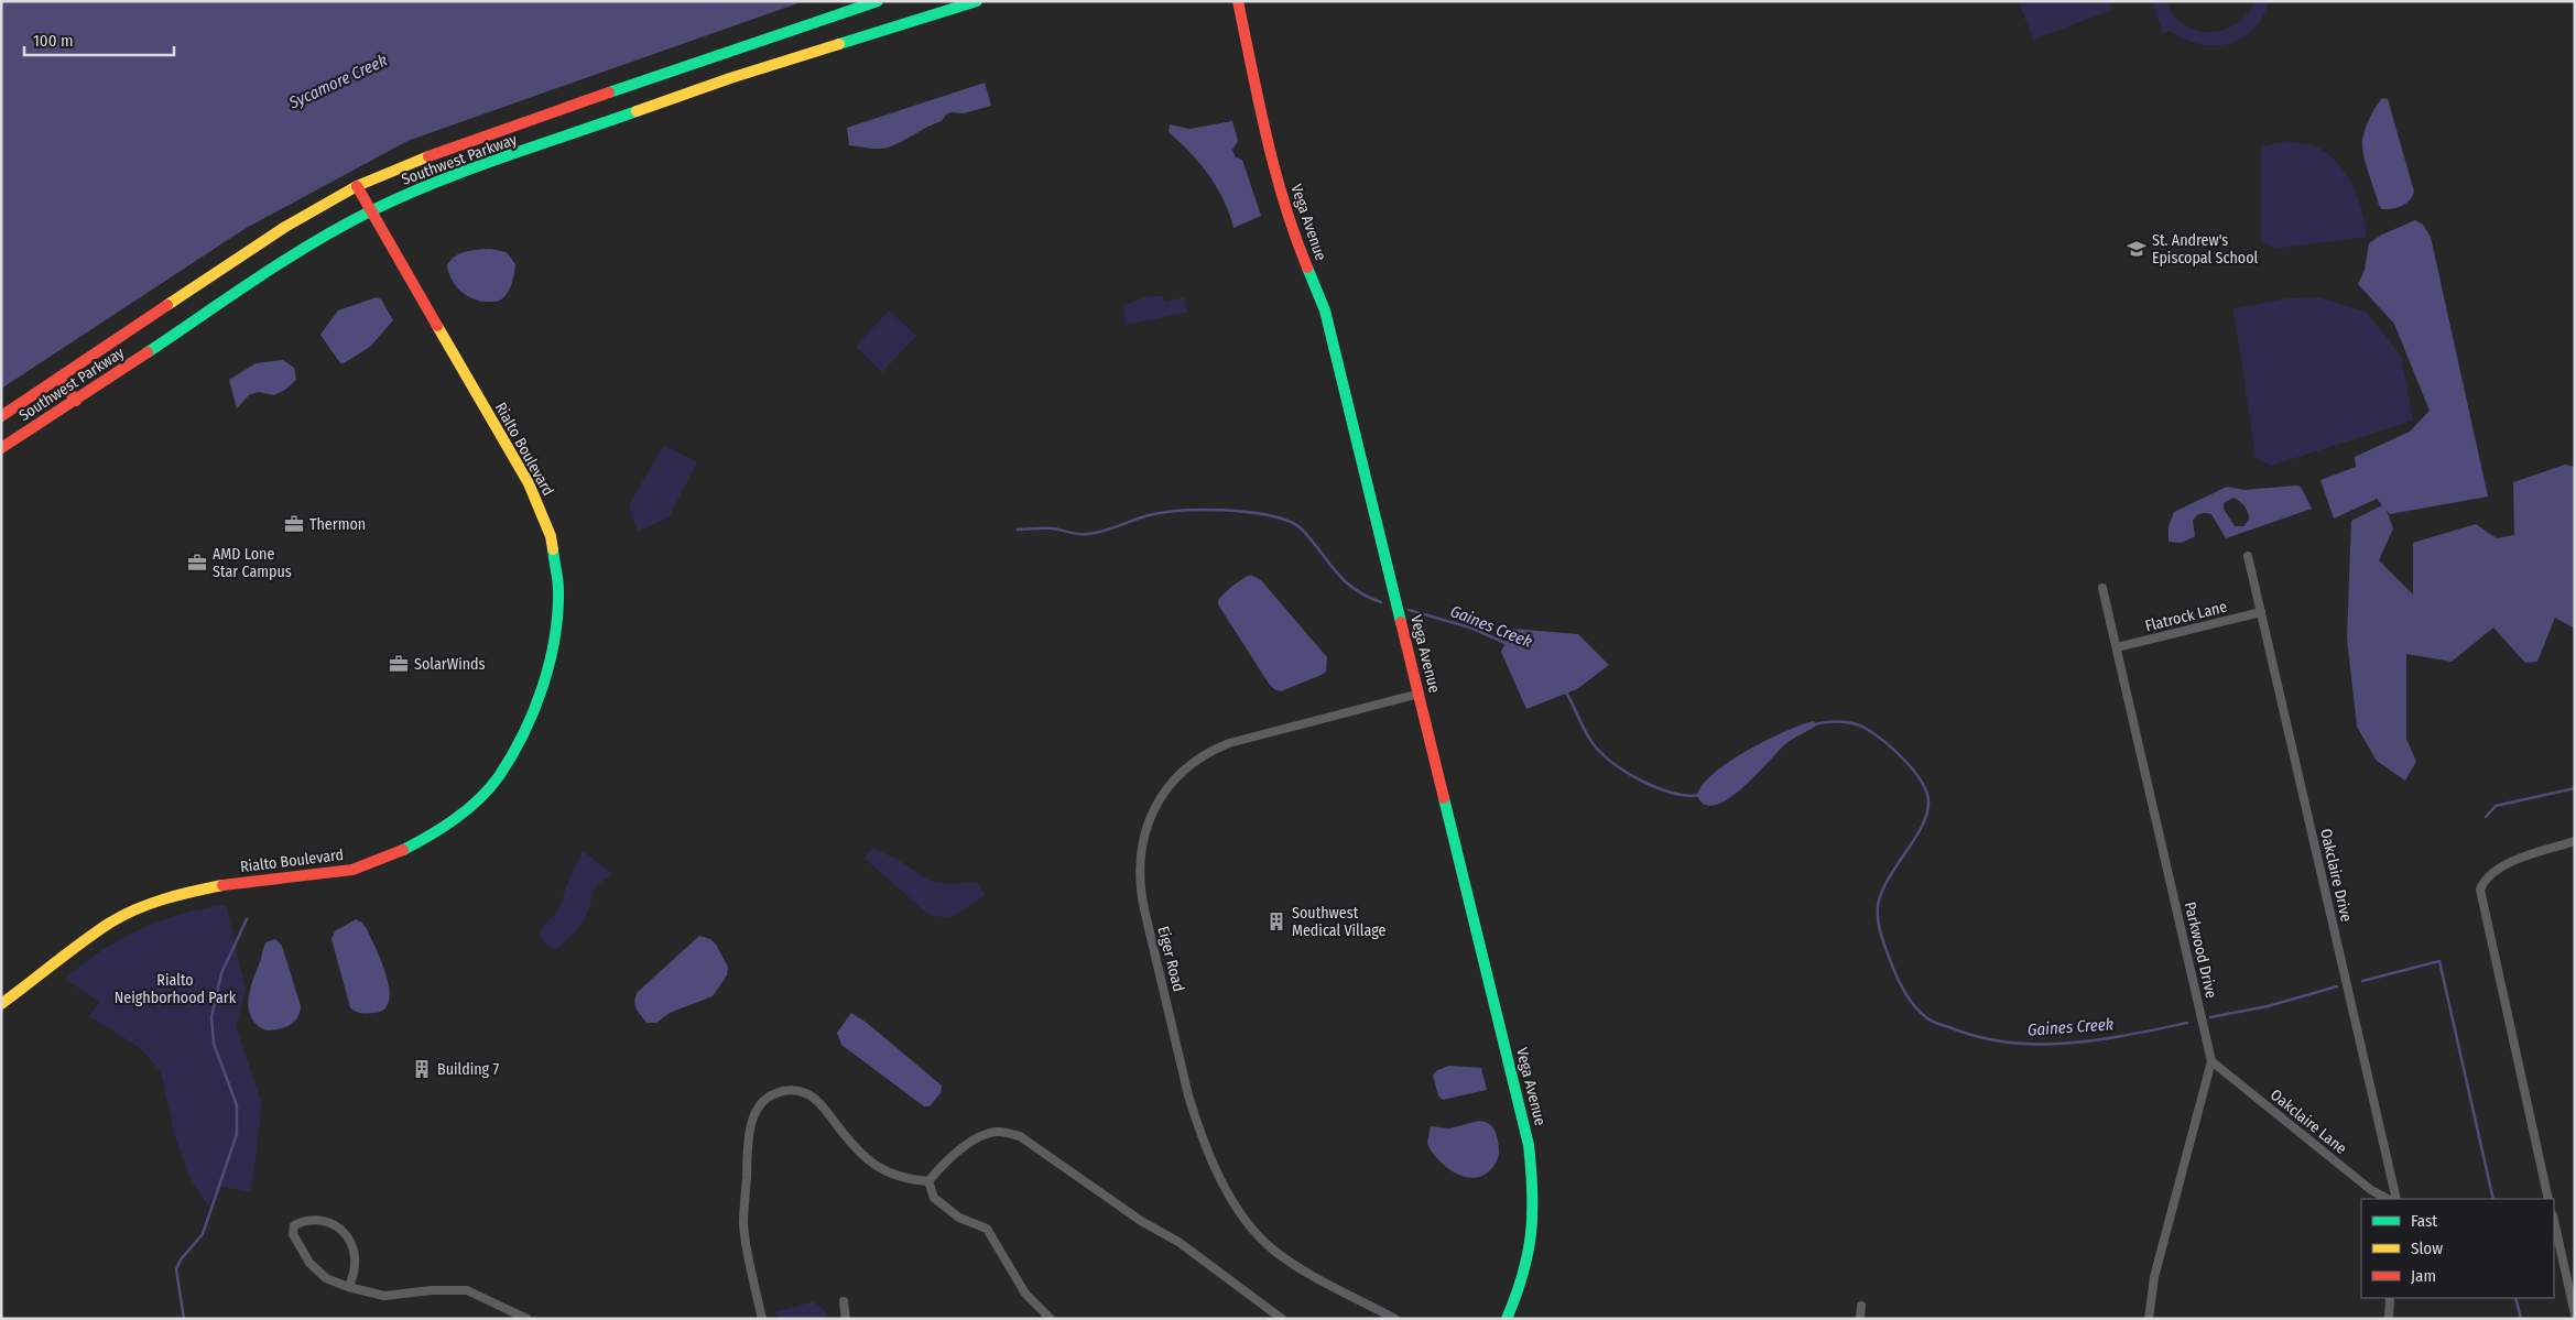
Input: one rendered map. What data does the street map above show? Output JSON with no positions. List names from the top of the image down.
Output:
{
  "streets": {
    "street": [
      "Southwest Parkway",
      "Vega Avenue",
      "Rialto Boulevard",
      "Flatrock Lane",
      "Oakclaire Drive",
      "Parkwood Drive",
      "Eiger Road",
      "Oakclaire Lane"
    ]
  },
  "crossings": [
    ["Southwest Parkway", "Rialto Boulevard"],
    ["Vega Avenue", "Eiger Road"],
    ["Flatrock Lane", "Oakclaire Drive"],
    ["Flatrock Lane", "Parkwood Drive"],
    ["Parkwood Drive", "Oakclaire Lane"]
  ],
  "water": ["Sycamore Creek", "Gaines Creek"],
  "parks": ["Rialto Neighborhood Park"],
  "places": {
    "school or university": ["St. Andrew's Episcopal School"],
    "office": ["Thermon", "AMD Lone Star Campus", "SolarWinds"],
    "building": ["Southwest Medical Village", "Building 7"]
  },
  "legend": ["Fast", "Slow", "Jam"],
  "scale_bar": "100 m"
}
